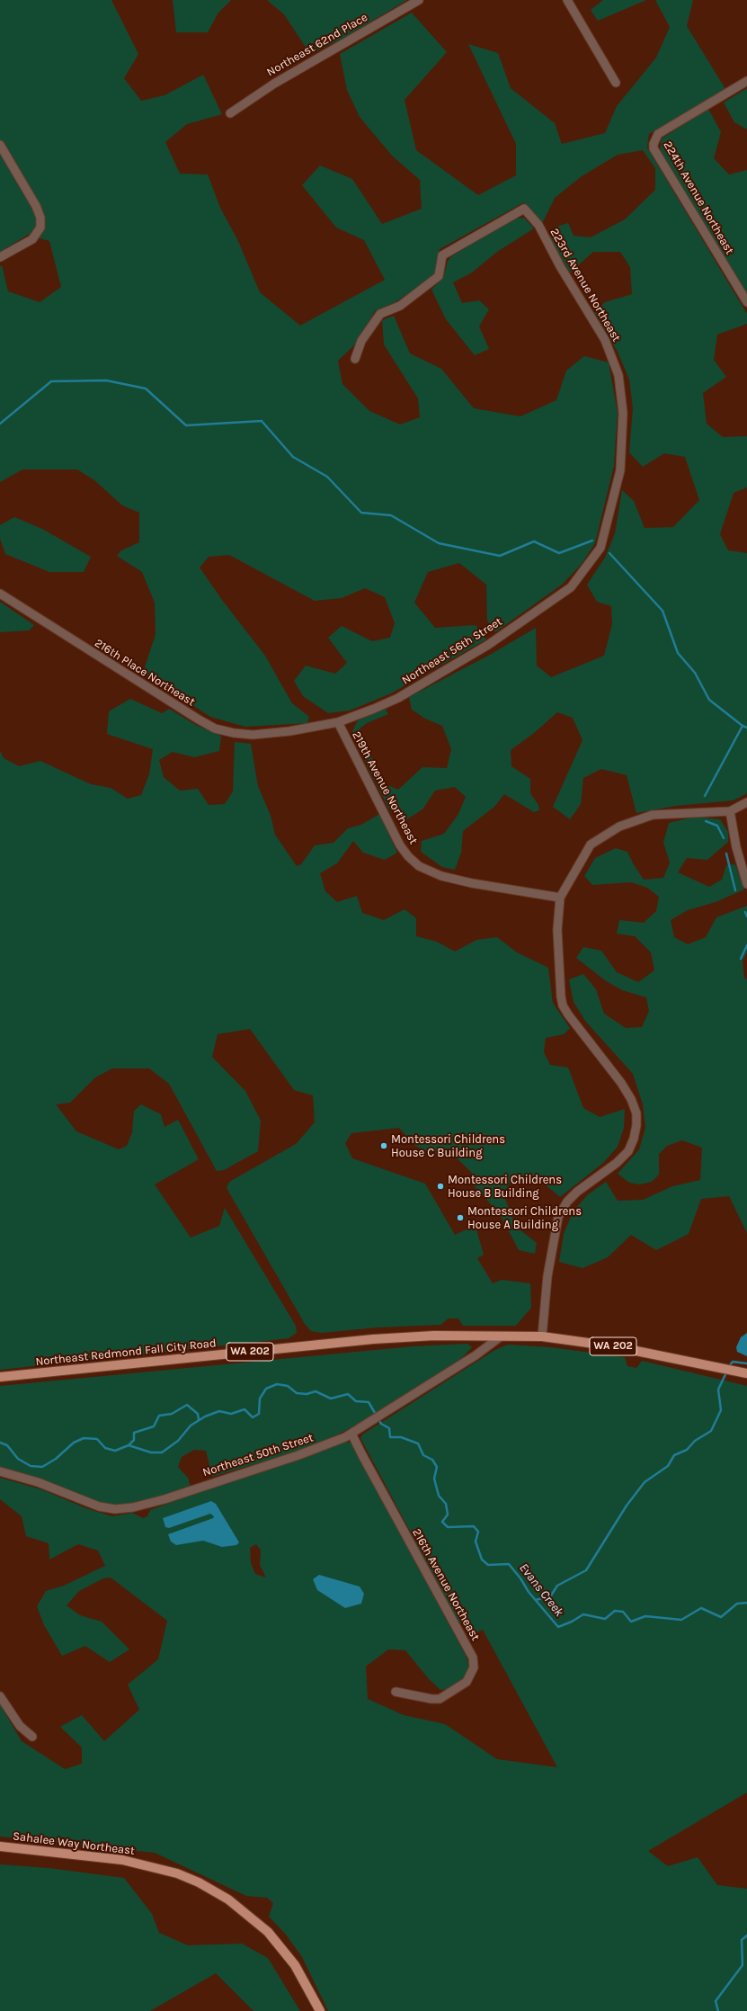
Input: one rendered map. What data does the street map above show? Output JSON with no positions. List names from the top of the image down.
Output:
{
  "streets": {
    "main road": ["WA 202", "Northeast Redmond Fall City Road", "Sahalee Way Northeast"],
    "street": [
      "Northeast 62nd Place",
      "224th Avenue Northeast",
      "223rd Avenue Northeast",
      "Northeast 56th Street",
      "216th Place Northeast",
      "219th Avenue Northeast",
      "Northeast 50th Street",
      "216th Avenue Northeast"
    ]
  },
  "crossings": [
    ["223rd Avenue Northeast", "Northeast 56th Street"],
    ["Northeast 56th Street", "216th Place Northeast"],
    ["Northeast 56th Street", "219th Avenue Northeast"],
    ["Northeast Redmond Fall City Road", "Northeast 50th Street"],
    ["Northeast 50th Street", "216th Avenue Northeast"]
  ],
  "water": ["Evans Creek"],
  "places": ["Montessori Childrens House C Building", "Montessori Childrens House B Building", "Montessori Childrens House A Building"]
}
